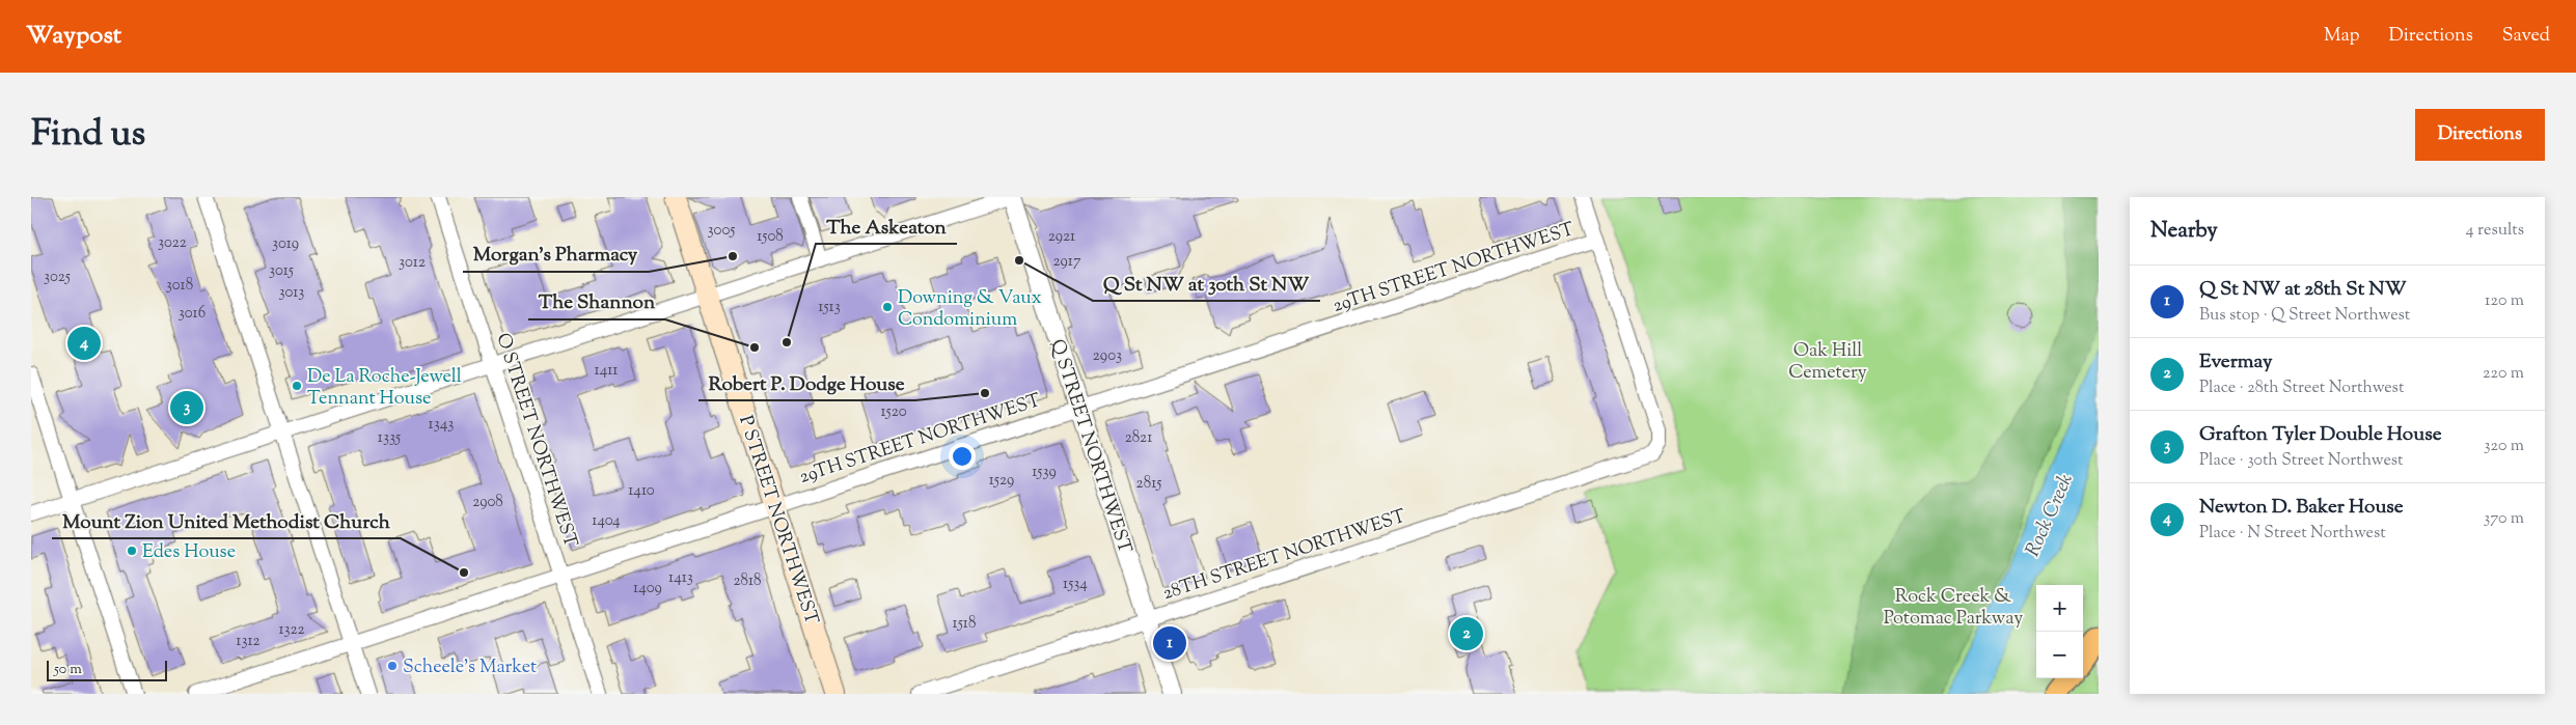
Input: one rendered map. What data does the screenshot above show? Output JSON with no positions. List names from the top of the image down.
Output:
{
  "streets": {
    "main road": ["P STREET NORTHWEST"],
    "street": [
      "29TH STREET NORTHWEST",
      "O STREET NORTHWEST",
      "Q STREET NORTHWEST",
      "28TH STREET NORTHWEST"
    ]
  },
  "crossings": [
    ["29TH STREET NORTHWEST", "O STREET NORTHWEST"],
    ["29TH STREET NORTHWEST", "Q STREET NORTHWEST"],
    ["29TH STREET NORTHWEST", "P STREET NORTHWEST"],
    ["29TH STREET NORTHWEST", "28TH STREET NORTHWEST"],
    ["Q STREET NORTHWEST", "28TH STREET NORTHWEST"]
  ],
  "water": ["Rock Creek"],
  "parks": ["Oak Hill Cemetery", "Rock Creek & Potomac Parkway"],
  "places": [
    "Morgan's Pharmacy",
    "Q St NW at 30th St NW",
    "Downing & Vaux Condominium",
    "The Askeaton",
    "The Shannon",
    "De La Roche-Jewell Tennant House",
    "Robert P. Dodge House",
    "Edes House",
    "Mount Zion United Methodist Church",
    "Scheele's Market"
  ],
  "house_numbers": [
    "3005",
    "1508",
    "2921",
    "3022",
    "3019",
    "2917",
    "3012",
    "3015",
    "3025",
    "3018",
    "3013",
    "1513",
    "3016",
    "2903",
    "1411",
    "1520",
    "1343",
    "1335",
    "2821",
    "1539",
    "1529",
    "2815",
    "1410",
    "2908",
    "1404",
    "1413",
    "2818",
    "1534",
    "1409",
    "1518",
    "1322",
    "1312"
  ],
  "scale_bar": "50 m",
  "page": {
    "header": "Waypost",
    "nav": ["Map", "Directions", "Saved"],
    "title": "Find us",
    "buttons": "Directions",
    "heading": ["Nearby", "4 results"],
    "list": [
      {
        "mark": "1",
        "name": "Q St NW at 28th St NW",
        "note": "Bus stop · Q Street Northwest",
        "value": "120 m"
      },
      {
        "mark": "2",
        "name": "Evermay",
        "note": "Place · 28th Street Northwest",
        "value": "220 m"
      },
      {
        "mark": "3",
        "name": "Grafton Tyler Double House",
        "note": "Place · 30th Street Northwest",
        "value": "320 m"
      },
      {
        "mark": "4",
        "name": "Newton D. Baker House",
        "note": "Place · N Street Northwest",
        "value": "370 m"
      }
    ],
    "pins": [
      "4",
      "3",
      "2",
      "1"
    ],
    "map_buttons": ["+", "−"],
    "scale": "50 m"
  }
}
